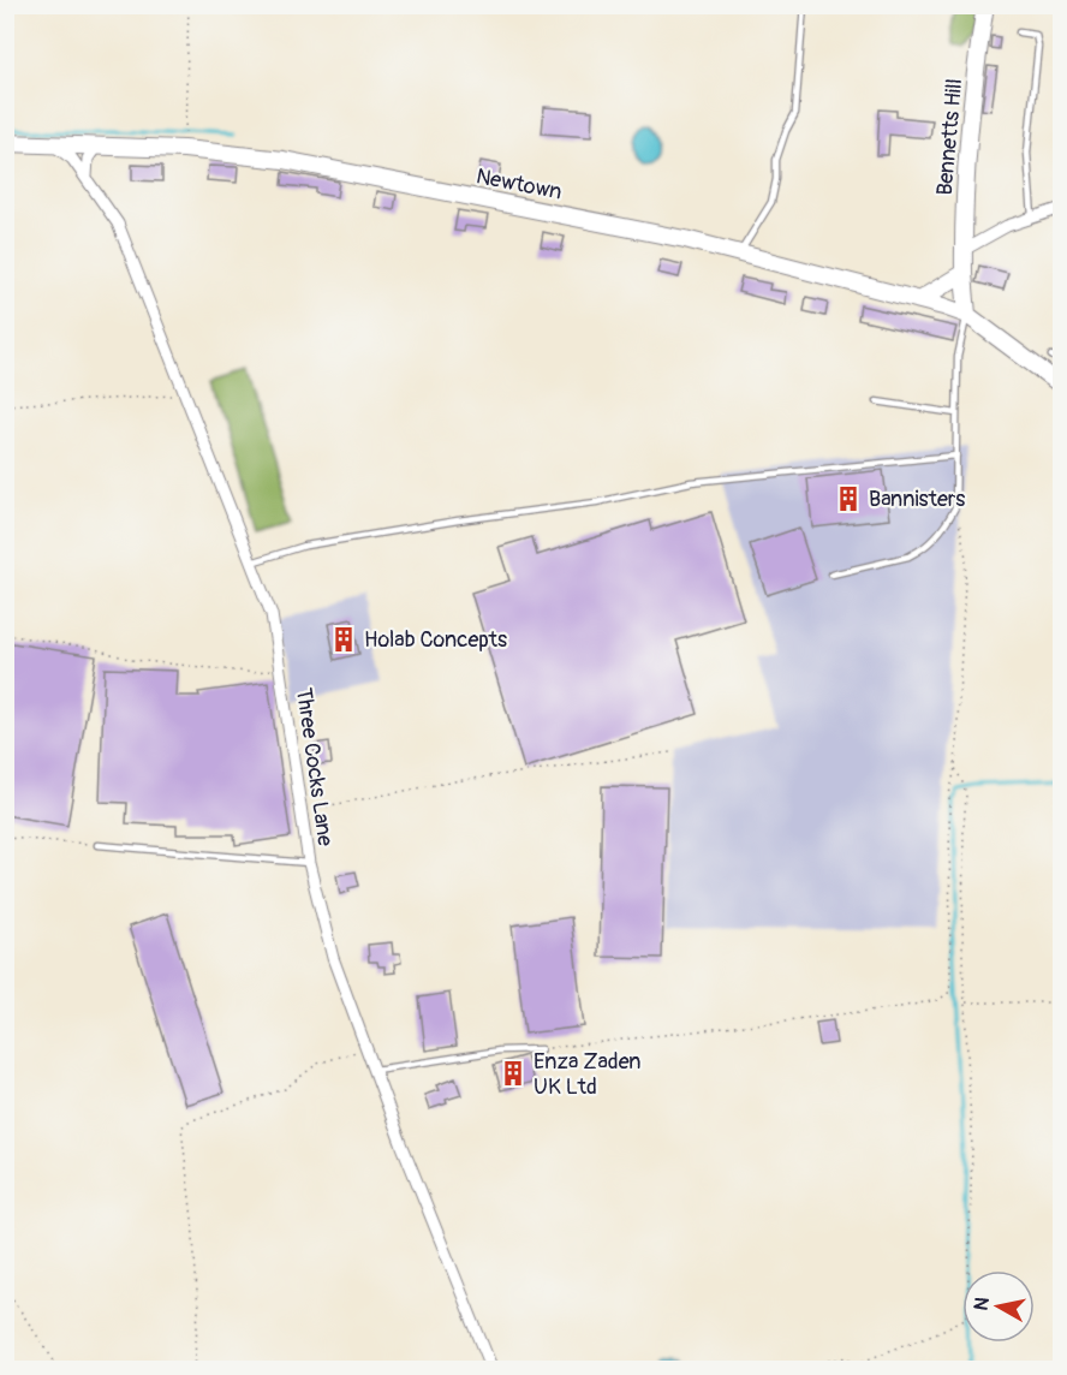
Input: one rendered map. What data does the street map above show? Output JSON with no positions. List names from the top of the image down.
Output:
{
  "streets": {
    "main road": ["Bennetts Hill", "Newtown"],
    "street": ["Three Cocks Lane"]
  },
  "crossings": [
    ["Bennetts Hill", "Newtown"],
    ["Newtown", "Three Cocks Lane"]
  ],
  "places": {
    "building": ["Bannisters", "Holab Concepts", "Enza Zaden UK Ltd"]
  },
  "north": "left"
}
